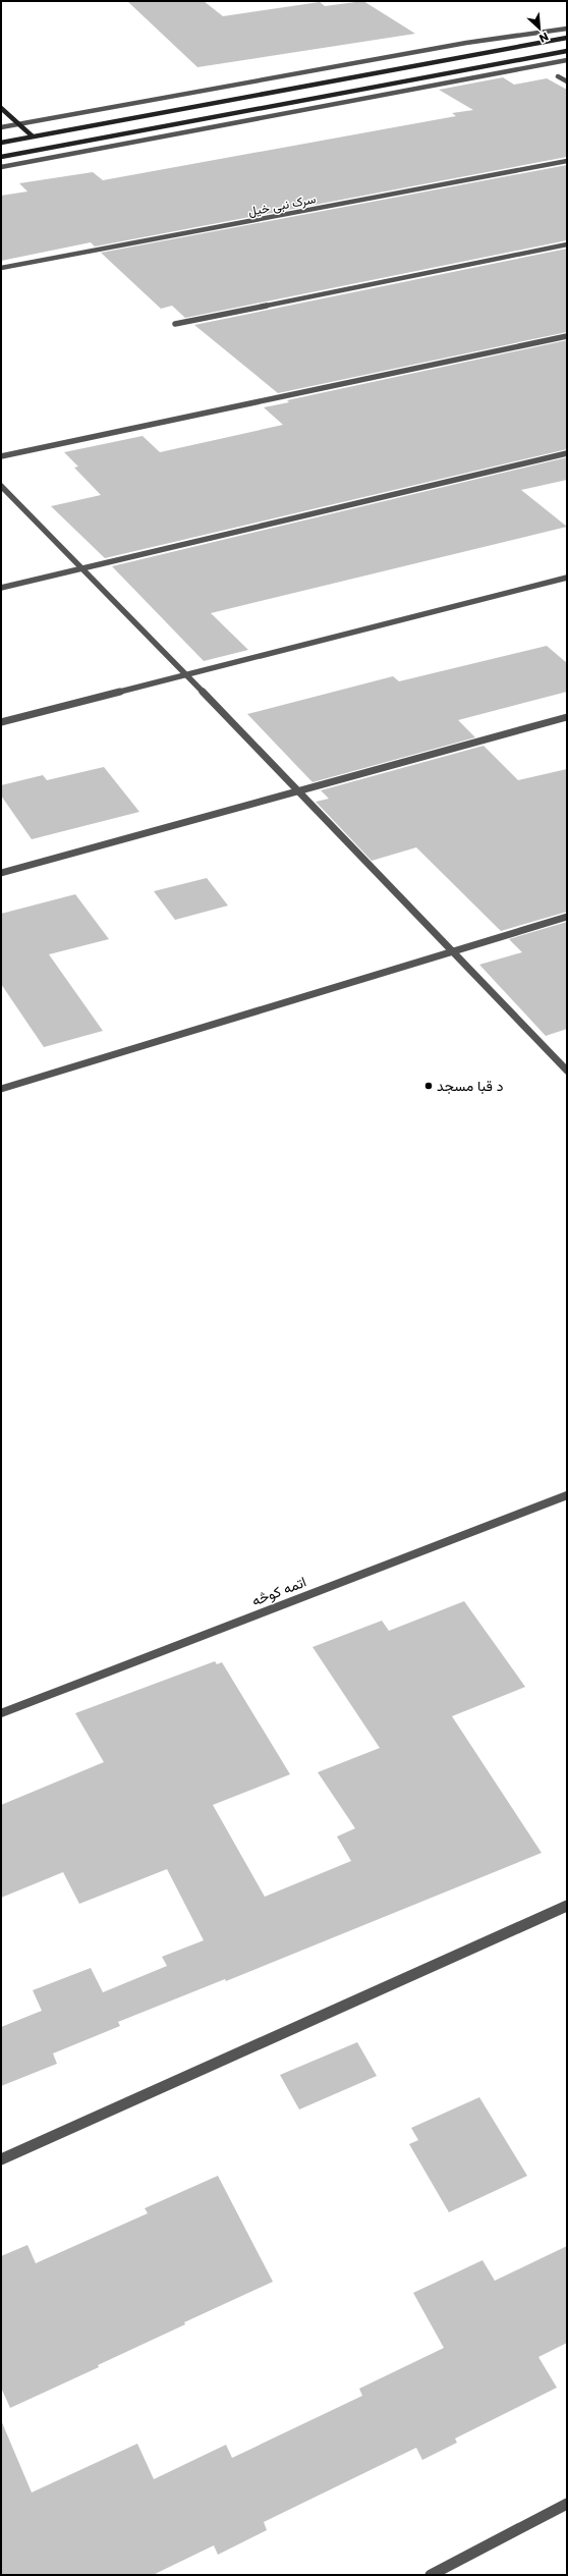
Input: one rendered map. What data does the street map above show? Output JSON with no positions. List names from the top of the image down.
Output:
{
  "streets": {
    "street": ["سرک نبی خیل", "اتمه کوڅه"]
  },
  "places": ["د قبا مسجد"],
  "north": "bottom right"
}
